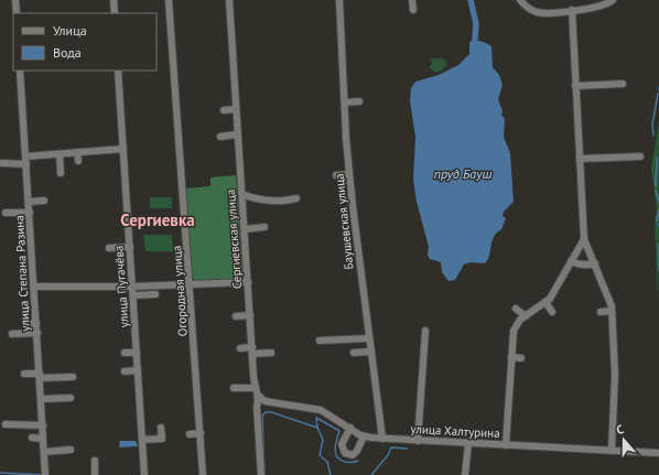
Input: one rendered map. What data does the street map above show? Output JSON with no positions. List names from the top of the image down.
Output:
{
  "streets": {
    "street": [
      "Баушевская улица",
      "Сергиевская улица",
      "улица Степана Разина",
      "улица Пугачёва",
      "Огородная улица",
      "улица Халтурина"
    ]
  },
  "crossings": [
    ["Баушевская улица", "улица Халтурина"],
    ["Сергиевская улица", "улица Халтурина"]
  ],
  "districts": ["Сергиевка"],
  "water": ["пруд Бауш"],
  "legend": ["Улица", "Вода"],
  "north": "top"
}
